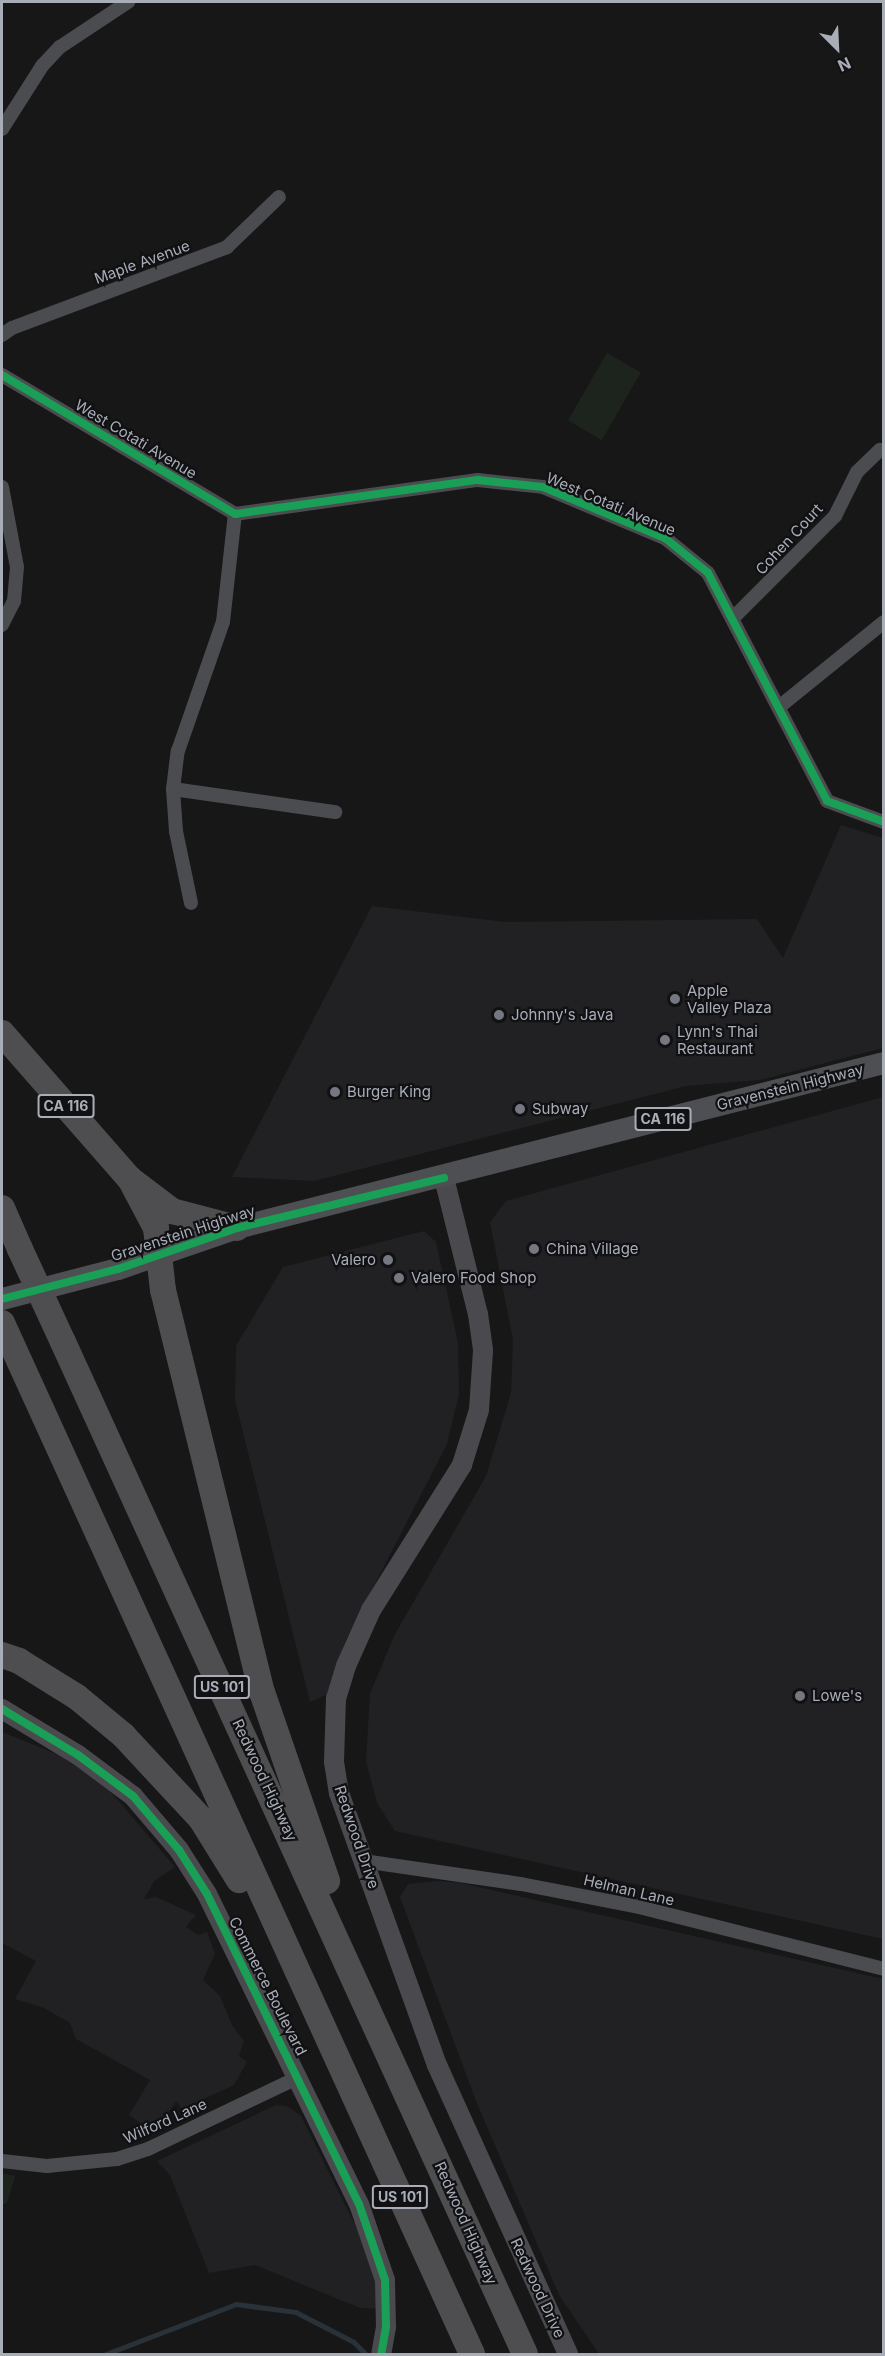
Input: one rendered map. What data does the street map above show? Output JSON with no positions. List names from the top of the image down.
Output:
{
  "streets": {
    "highway": ["CA 116", "US 101", "Redwood Highway"],
    "main road": ["Gravenstein Highway", "Redwood Drive", "Commerce Boulevard"],
    "street": [
      "Maple Avenue",
      "West Cotati Avenue",
      "Cohen Court",
      "Helman Lane",
      "Wilford Lane"
    ]
  },
  "crossings": [
    ["West Cotati Avenue", "Cohen Court"],
    ["Gravenstein Highway", "CA 116"],
    ["Gravenstein Highway", "Redwood Drive"],
    ["Redwood Drive", "Helman Lane"],
    ["Commerce Boulevard", "Wilford Lane"]
  ],
  "places": [
    "Apple Valley Plaza",
    "Johnny's Java",
    "Lynn's Thai Restaurant",
    "Burger King",
    "Subway",
    "China Village",
    "Valero",
    "Valero Food Shop",
    "Lowe's"
  ],
  "north": "bottom right"
}
